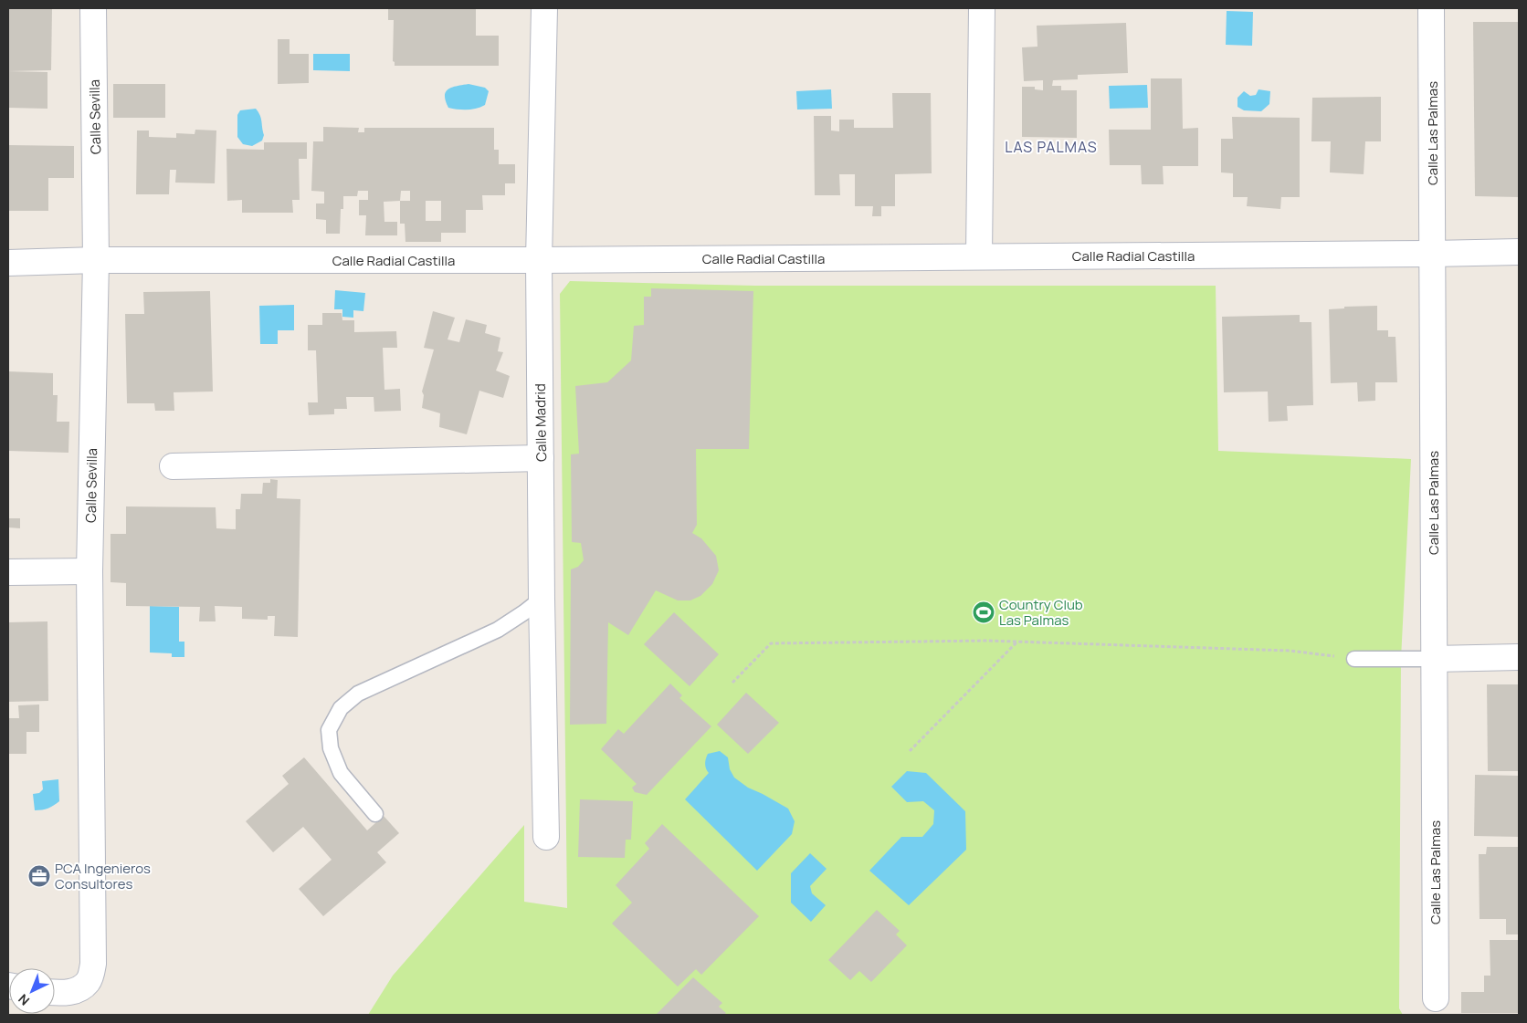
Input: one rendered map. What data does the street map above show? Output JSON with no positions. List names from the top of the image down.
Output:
{
  "streets": {
    "street": [
      "Calle Sevilla",
      "Calle Las Palmas",
      "Calle Radial Castilla",
      "Calle Madrid"
    ]
  },
  "crossings": [
    ["Calle Sevilla", "Calle Radial Castilla"],
    ["Calle Las Palmas", "Calle Radial Castilla"],
    ["Calle Radial Castilla", "Calle Madrid"]
  ],
  "districts": ["LAS PALMAS"],
  "places": {
    "sports": ["Country Club Las Palmas"],
    "office": ["PCA Ingenieros Consultores"]
  },
  "north": "bottom left"
}
